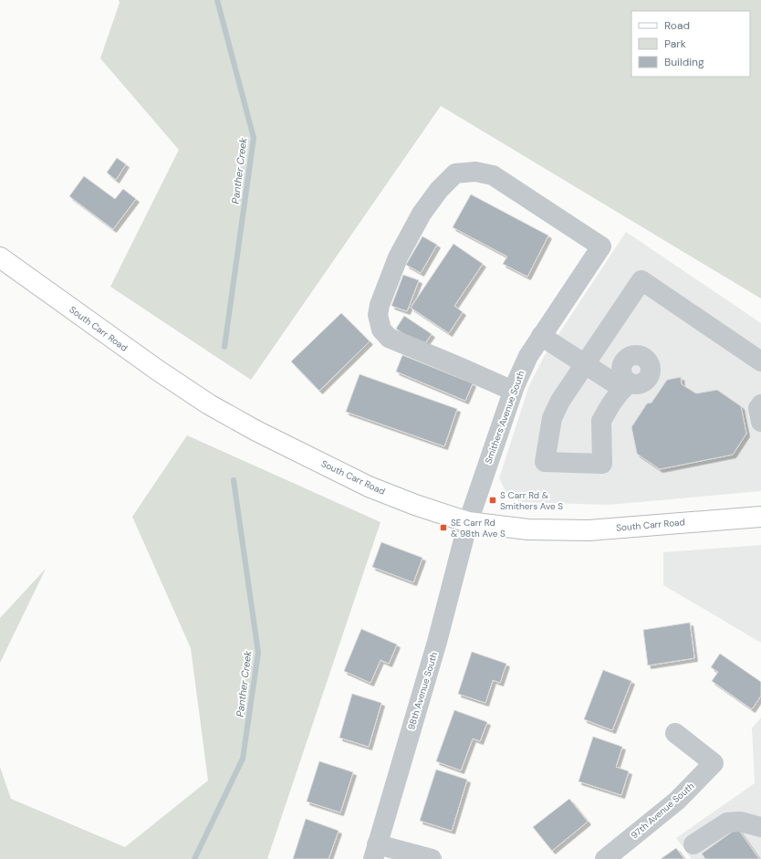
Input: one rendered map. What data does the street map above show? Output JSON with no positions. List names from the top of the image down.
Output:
{
  "streets": {
    "main road": ["South Carr Road"],
    "street": ["Smithers Avenue South", "98th Avenue South", "97th Avenue South"]
  },
  "crossings": [
    ["South Carr Road", "Smithers Avenue South"],
    ["South Carr Road", "98th Avenue South"],
    ["Smithers Avenue South", "98th Avenue South"]
  ],
  "water": ["Panther Creek"],
  "places": {
    "transit": ["S Carr Rd & Smithers Ave S", "SE Carr Rd & 98th Ave S"]
  },
  "legend": ["Road", "Park", "Building"]
}
